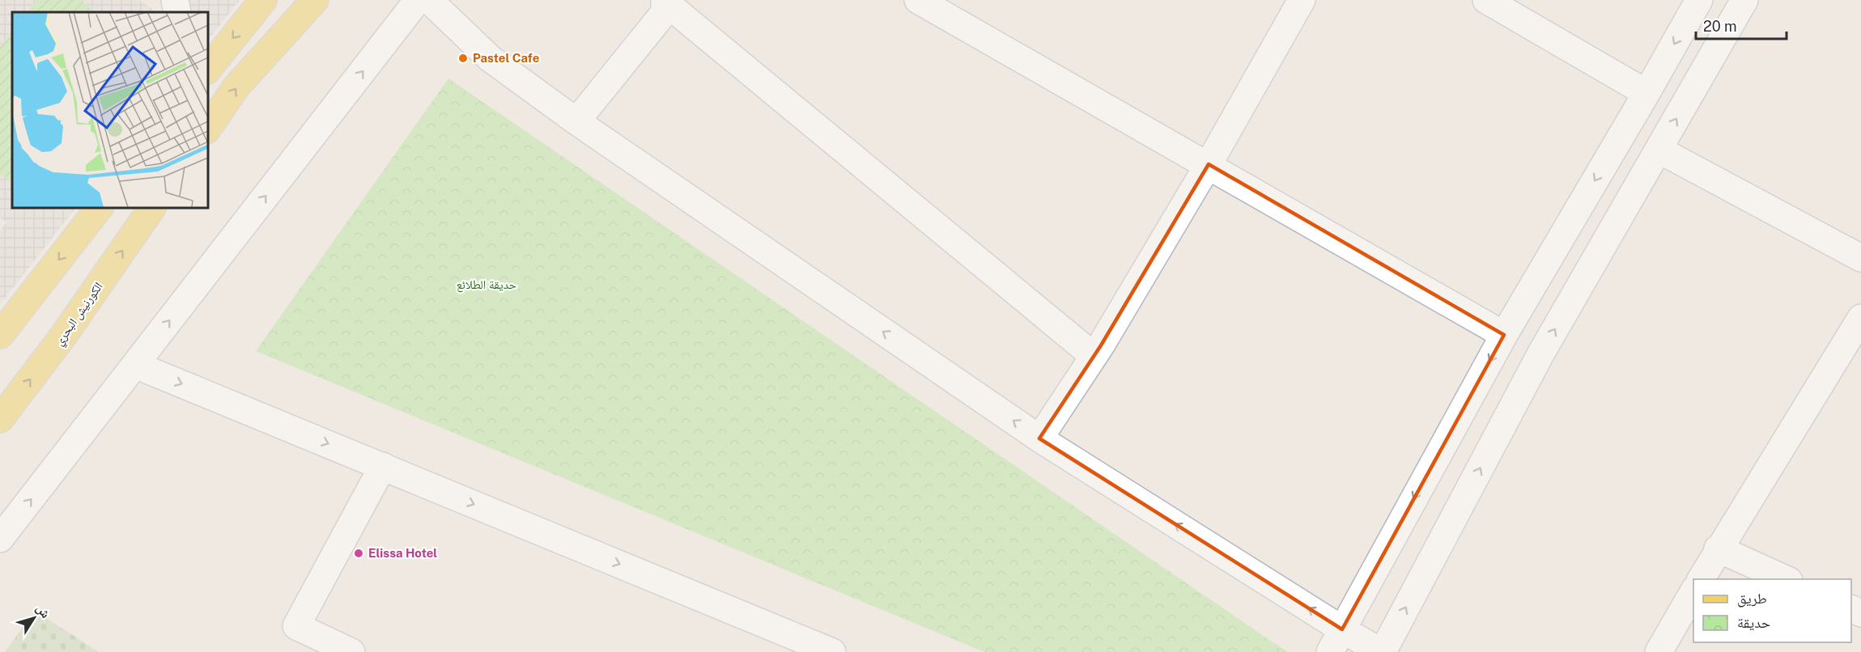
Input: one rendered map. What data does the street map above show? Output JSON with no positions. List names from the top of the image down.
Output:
{
  "streets": {
    "main road": ["الكورنيش البحري"]
  },
  "parks": ["حديقة الطلائع"],
  "places": ["Pastel Cafe", "Elissa Hotel"],
  "legend": ["طريق", "حديقة"],
  "scale_bar": "20 m",
  "north": "top right"
}
